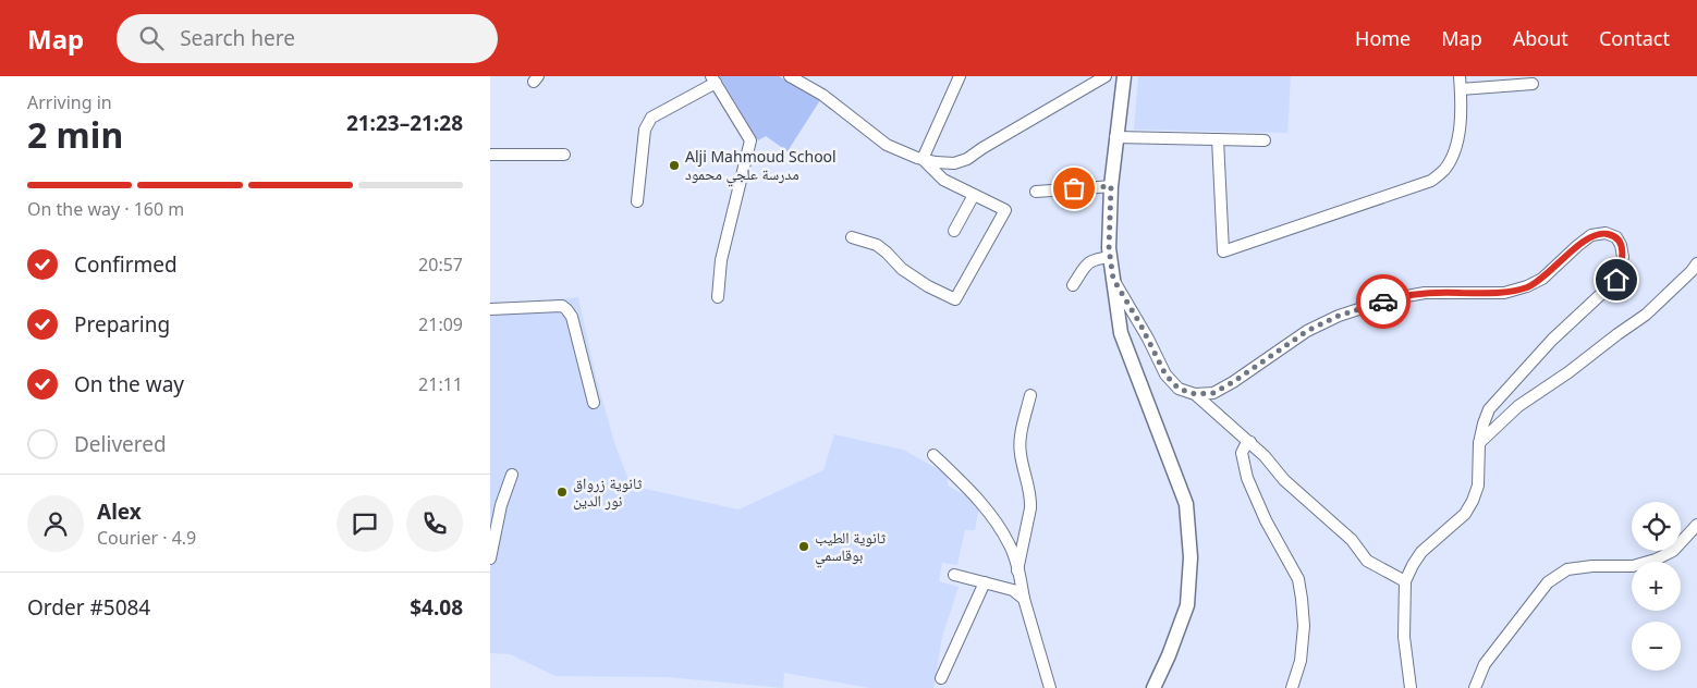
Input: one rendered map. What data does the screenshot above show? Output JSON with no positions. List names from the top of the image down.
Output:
{
  "places": ["Alji Mahmoud School مدرسة علجي محمود", "ثانوية زرواق نور الدين", "ثانوية الطيب بوقاسمي"],
  "page": {
    "header": "Map",
    "search": "Search here",
    "nav": [
      "Home",
      "Map",
      "About",
      "Contact"
    ],
    "heading": ["2 min", "Arriving in", "21:23–21:28"],
    "panel": [
      "Alex",
      "Courier · 4.9",
      "Order #5084",
      "$4.08"
    ],
    "bar": "On the way · 160 m",
    "list": [
      ["Confirmed", "20:57"],
      ["Preparing", "21:09"],
      ["On the way", "21:11"],
      "Delivered"
    ],
    "map_buttons": ["+", "−"]
  }
}
